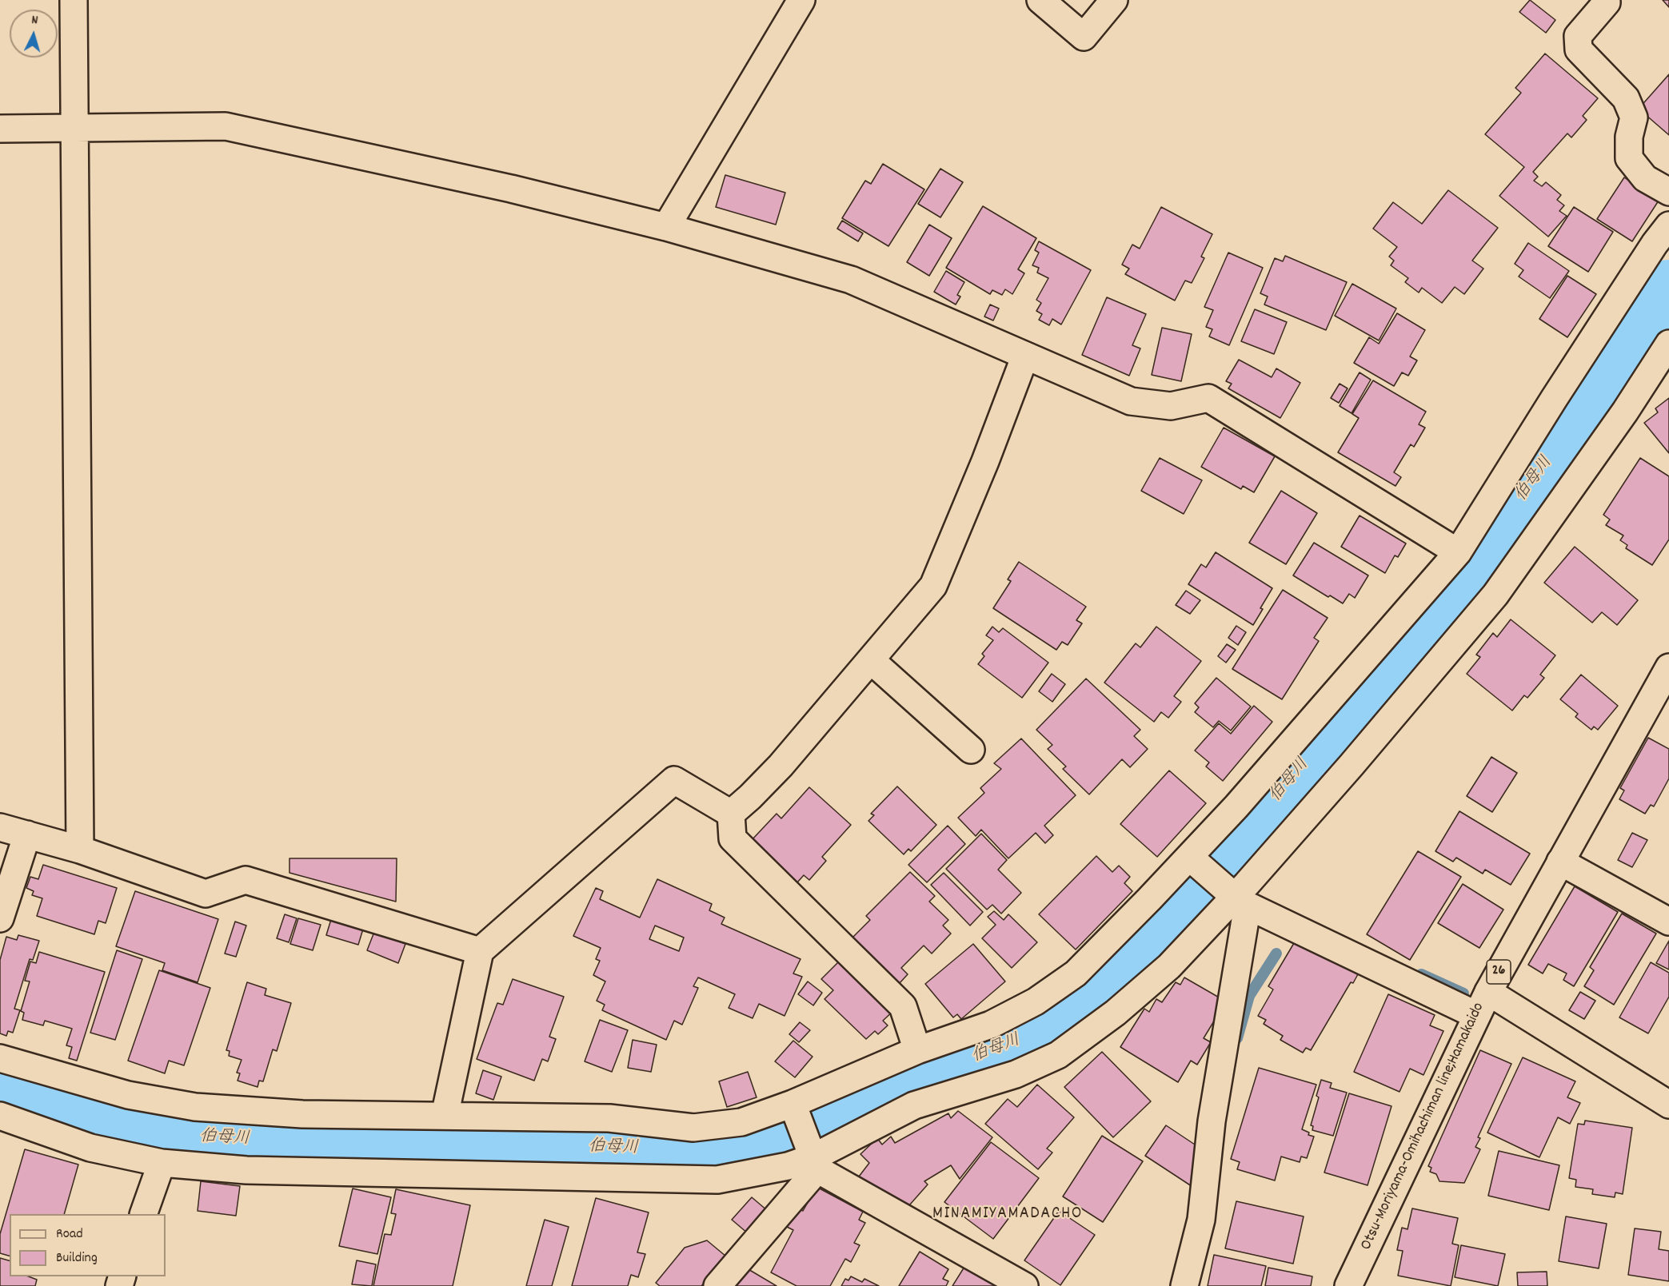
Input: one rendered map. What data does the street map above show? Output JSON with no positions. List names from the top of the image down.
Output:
{
  "streets": {
    "street": ["26", "Otsu-Moriyama-Omihachiman line;Hamakaido"]
  },
  "districts": ["MINAMIYAMADACHO"],
  "water": ["伯母川"],
  "legend": ["Road", "Building"],
  "north": "top"
}
